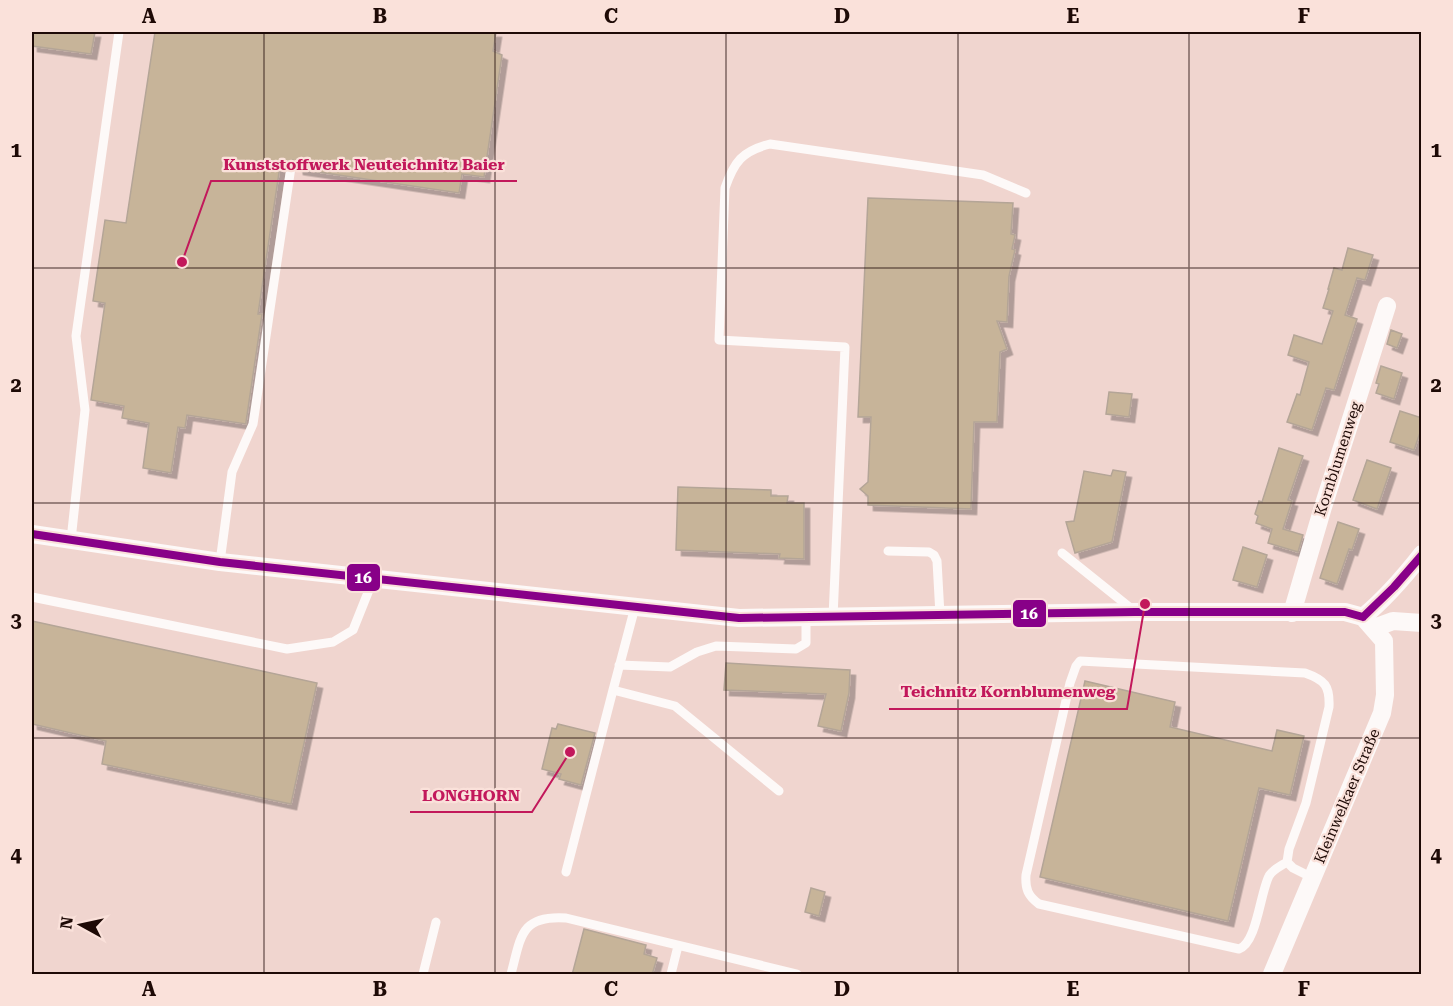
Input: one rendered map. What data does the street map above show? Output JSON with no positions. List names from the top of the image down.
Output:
{
  "streets": {
    "street": ["Kornblumenweg", "Kleinwelkaer Straße"]
  },
  "places": ["Kunststoffwerk Neuteichnitz Baier", "Teichnitz Kornblumenweg", "LONGHORN"],
  "lines": ["transit line 16"],
  "north": "left",
  "grid": {
    "columns": [
      "A",
      "B",
      "C",
      "D",
      "E",
      "F"
    ],
    "rows": [
      "1",
      "2",
      "3",
      "4"
    ]
  }
}
